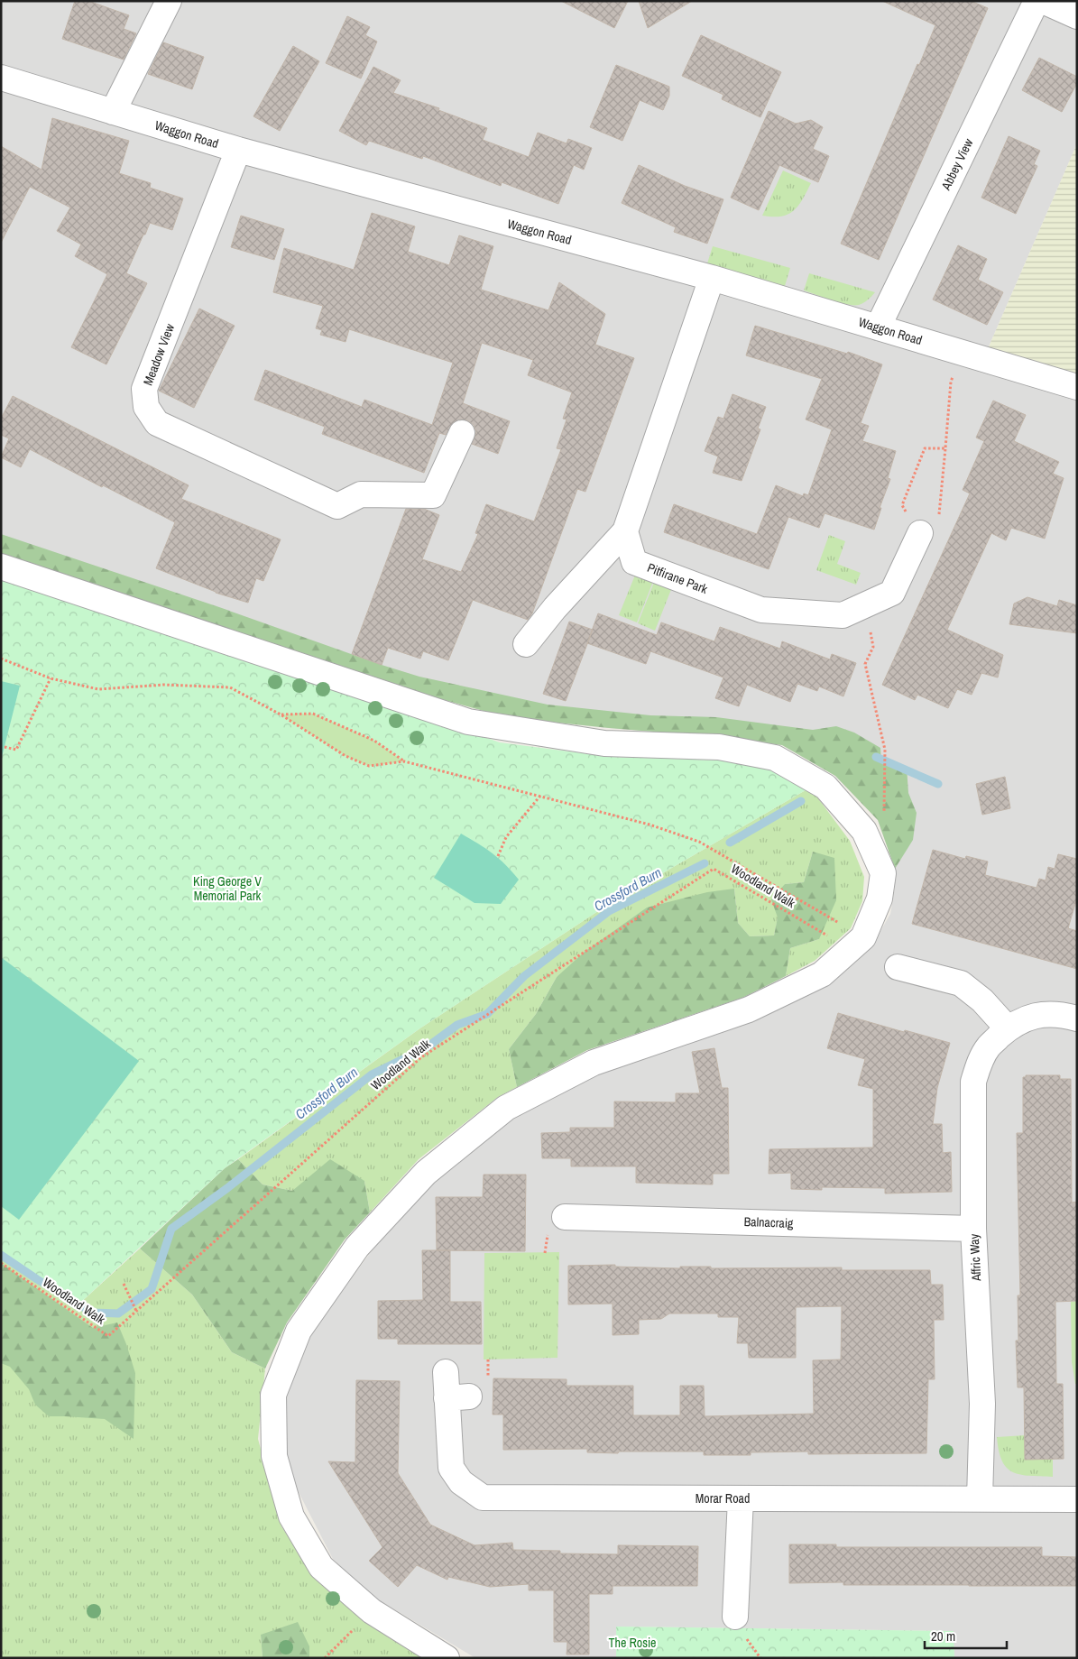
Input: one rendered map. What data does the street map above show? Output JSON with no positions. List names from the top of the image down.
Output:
{
  "streets": {
    "street": [
      "Waggon Road",
      "Abbey View",
      "Meadow View",
      "Pitfirane Park",
      "Balnacraig",
      "Affric Way",
      "Morar Road"
    ],
    "path": ["Woodland Walk"]
  },
  "crossings": [
    ["Waggon Road", "Abbey View"],
    ["Waggon Road", "Meadow View"],
    ["Balnacraig", "Affric Way"],
    ["Affric Way", "Morar Road"]
  ],
  "water": ["Crossford Burn"],
  "parks": ["King George V Memorial Park", "The Rosie"],
  "scale_bar": "20 m"
}
